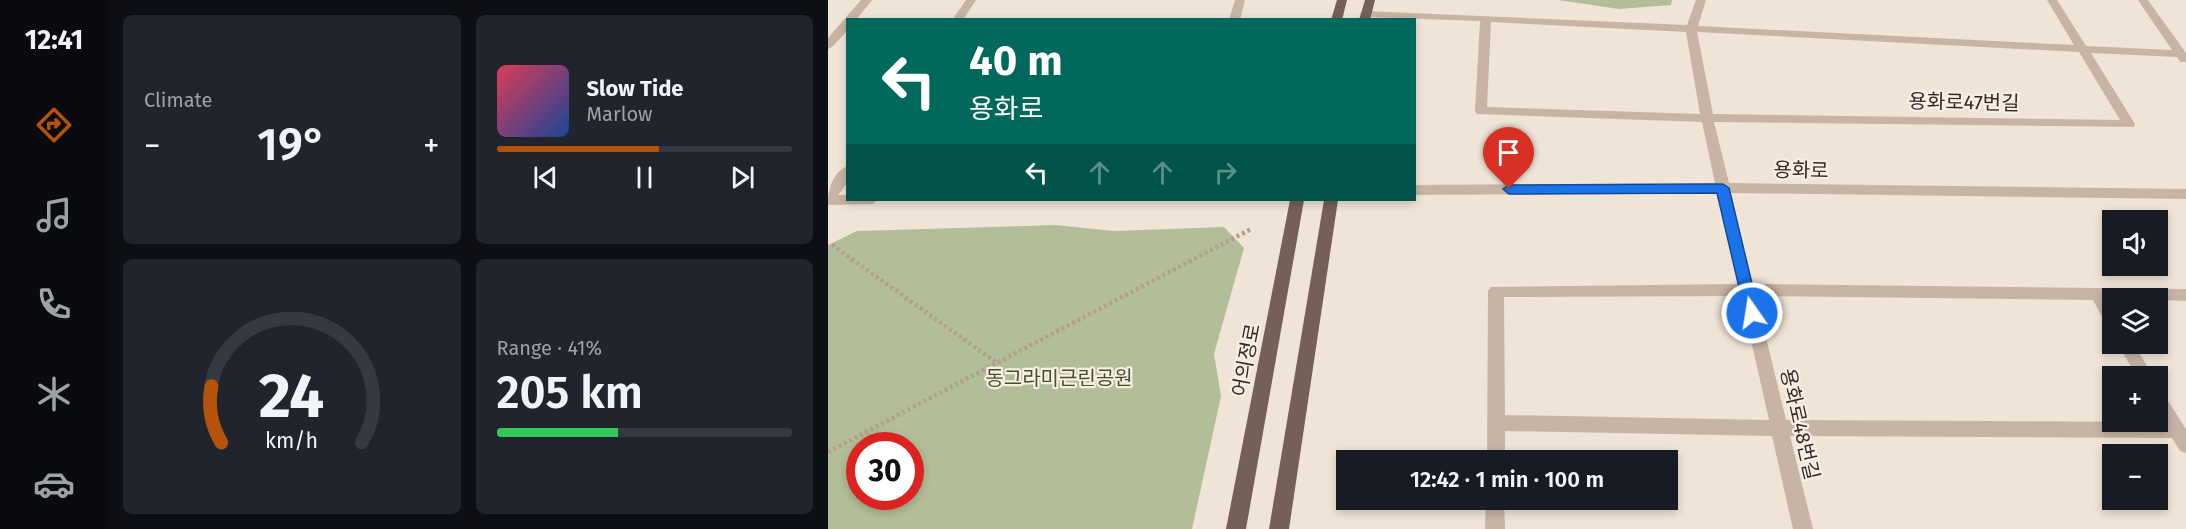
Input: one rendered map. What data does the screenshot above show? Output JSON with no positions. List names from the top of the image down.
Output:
{
  "streets": {
    "main road": ["어의정로"],
    "street": ["용화로47번길", "용화로", "용화로48번길"]
  },
  "crossings": [
    ["용화로", "용화로48번길"]
  ],
  "parks": ["동그라미근린공원"],
  "page": {
    "tabs": "12:41",
    "tile": [
      "Climate",
      ["Range · 41%", "205 km"]
    ],
    "turn": ["40 m", "용화로"],
    "song": ["Slow Tide", "Marlow"],
    "heat": ["−", "19°", "+"],
    "map_buttons": ["+", "−"],
    "limit": "30",
    "trip": "12:42 · 1 min · 100 m",
    "gauge": ["24", "km/h"]
  }
}
